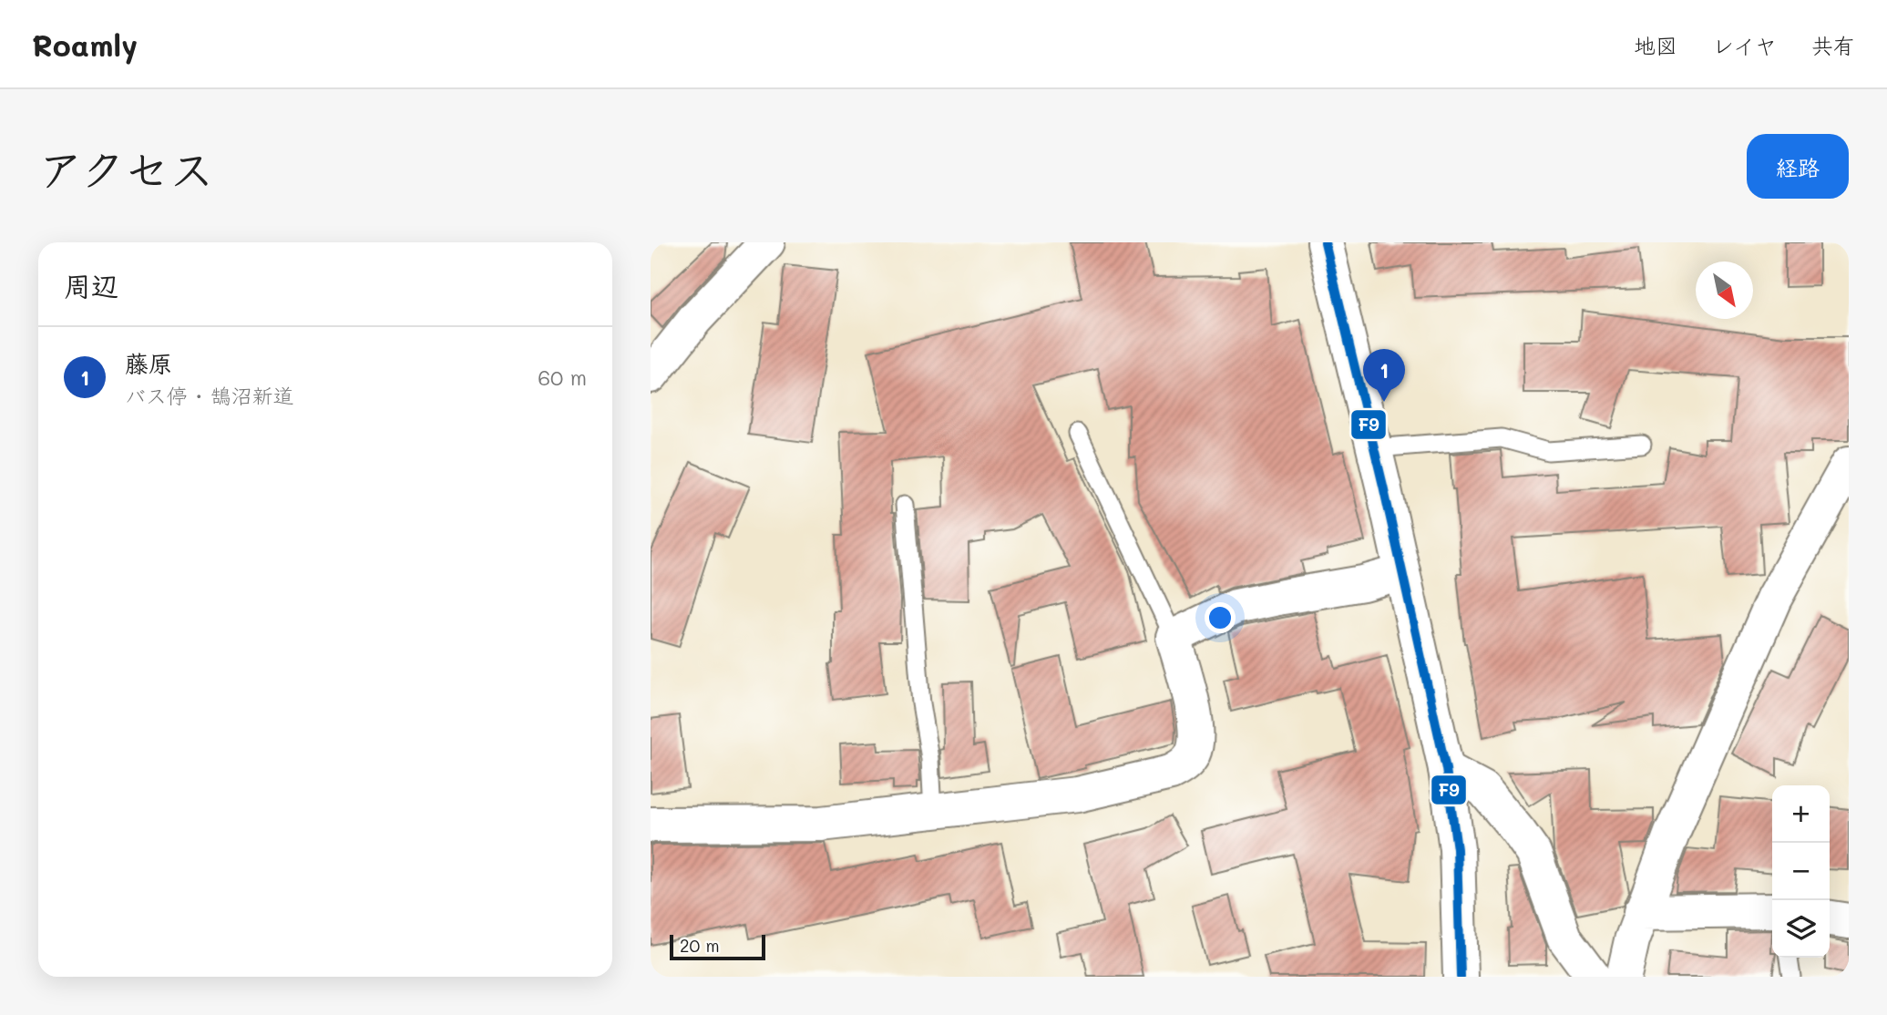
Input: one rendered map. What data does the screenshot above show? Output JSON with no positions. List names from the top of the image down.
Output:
{
  "lines": ["transit line F9"],
  "scale_bar": "20 m",
  "north": "bottom right",
  "page": {
    "header": "Roamly",
    "nav": ["地図", "レイヤ", "共有"],
    "title": "アクセス",
    "buttons": "経路",
    "heading": "周辺",
    "list": [
      {
        "mark": "1",
        "name": "藤原",
        "note": "バス停 · 鵠沼新道",
        "value": "60 m"
      }
    ],
    "pins": "1",
    "map_buttons": ["+", "−"],
    "scale": "20 m"
  }
}
